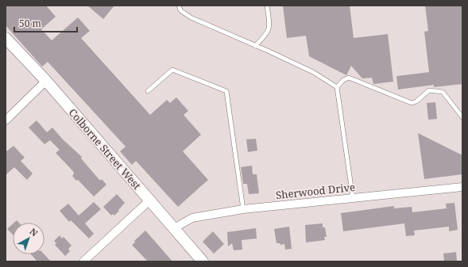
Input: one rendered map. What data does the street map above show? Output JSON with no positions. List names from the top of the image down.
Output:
{
  "streets": {
    "main road": ["Colborne Street West"],
    "street": ["Sherwood Drive"]
  },
  "crossings": [
    ["Colborne Street West", "Sherwood Drive"]
  ],
  "scale_bar": "50 m",
  "north": "top right"
}
